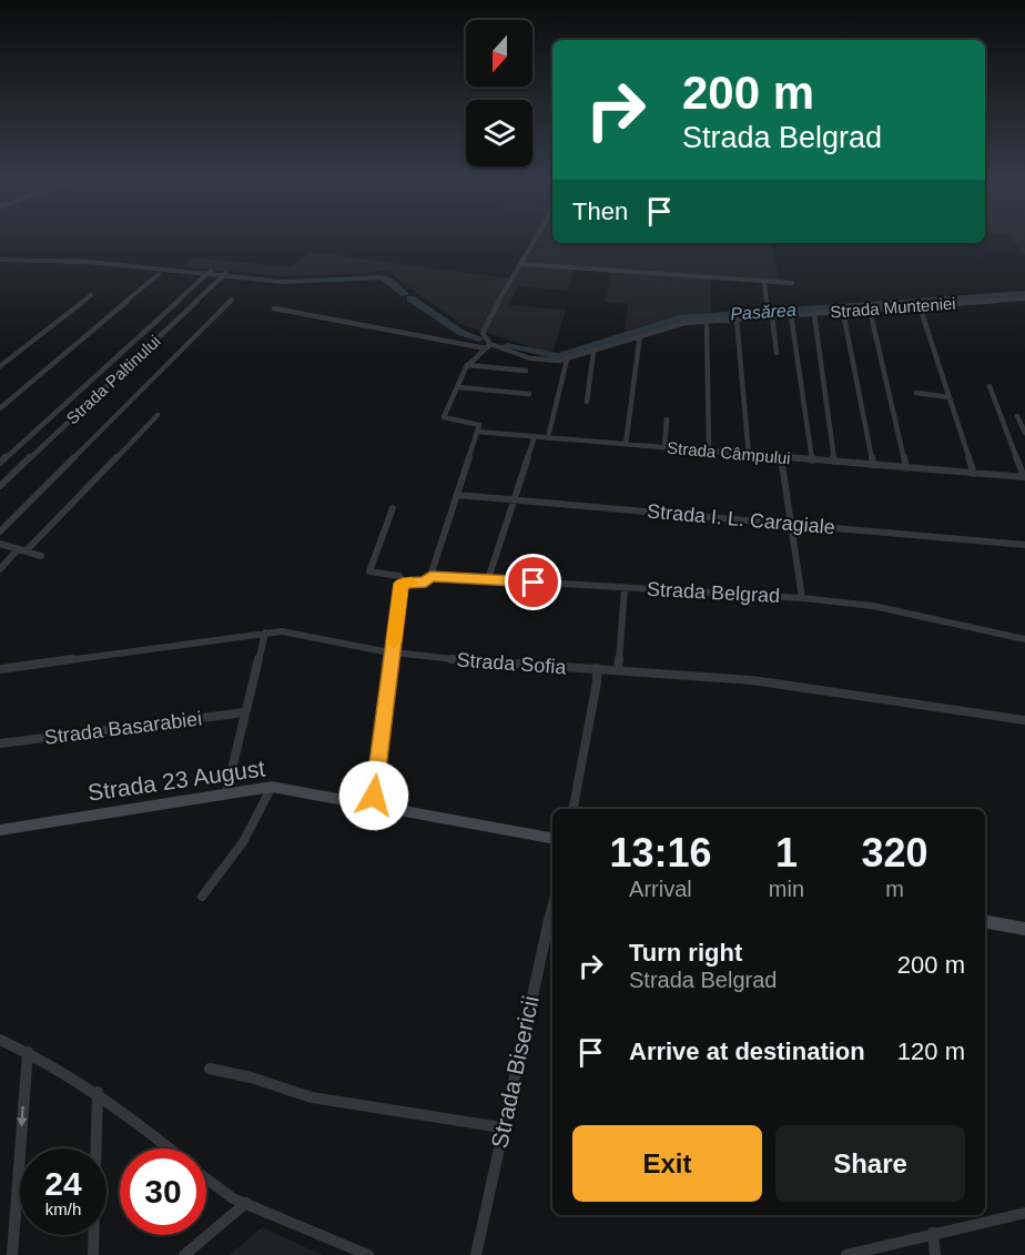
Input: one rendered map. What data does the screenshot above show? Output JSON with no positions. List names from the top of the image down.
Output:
{
  "streets": {
    "main road": ["Strada 23 August"],
    "street": [
      "Strada Munteniei",
      "Strada Paltinului",
      "Strada Câmpului",
      "Strada I. L. Caragiale",
      "Strada Belgrad",
      "Strada Sofia",
      "Strada Basarabiei",
      "Strada Bisericii"
    ]
  },
  "water": ["Pasărea"],
  "north": "bottom",
  "page": {
    "turn": ["200 m", "Strada Belgrad"],
    "then": "Then",
    "eta": [
      "13:16",
      "Arrival",
      "1",
      "min",
      "320",
      "m"
    ],
    "list": [
      {
        "name": "Turn right",
        "note": "Strada Belgrad",
        "value": "200 m"
      },
      {
        "name": "Arrive at destination",
        "value": "120 m"
      }
    ],
    "buttons": ["Exit", "Share"],
    "speed": "24 km/h",
    "limit": "30"
  }
}
